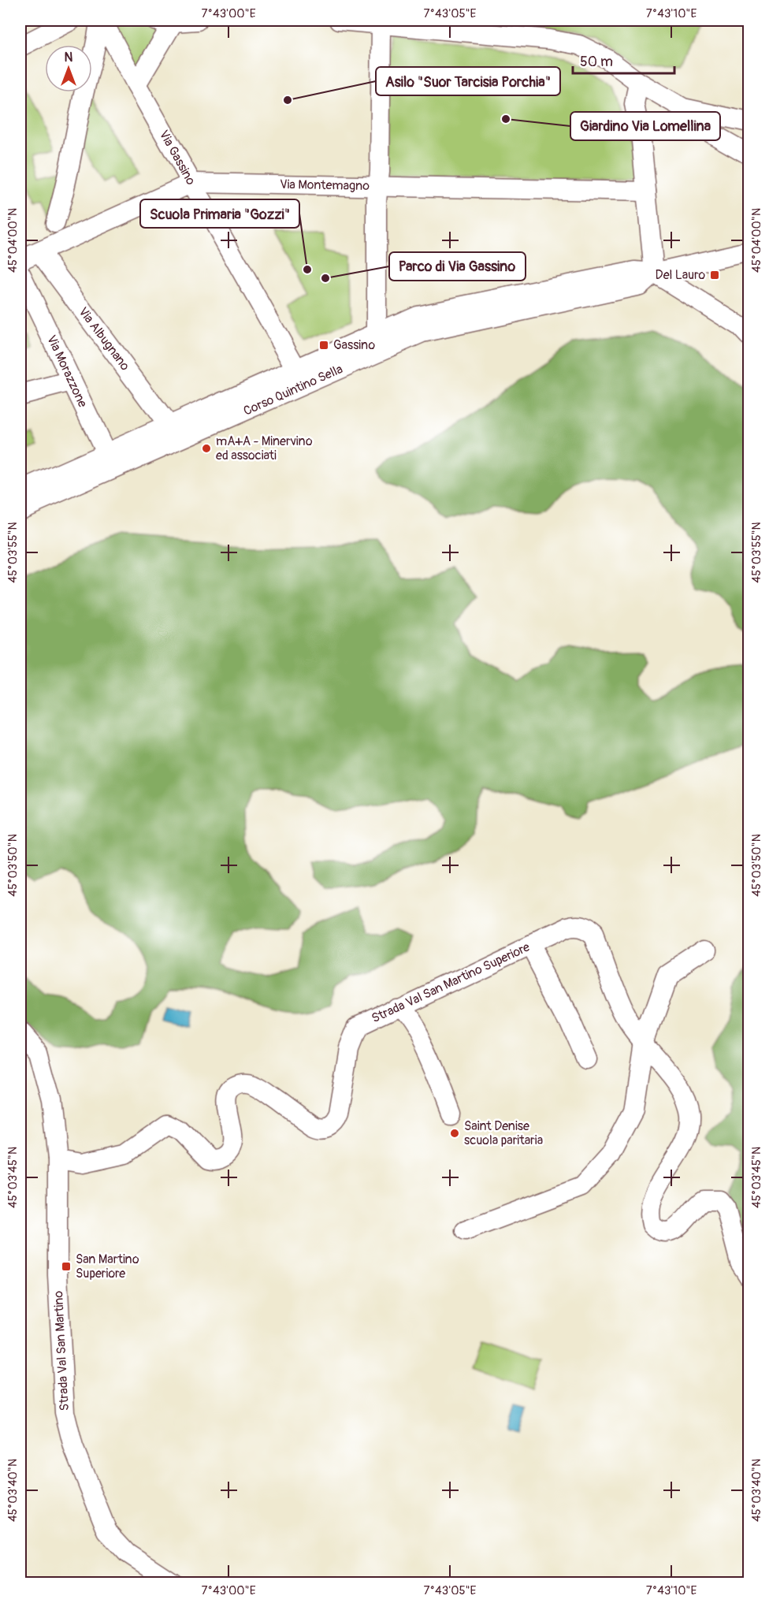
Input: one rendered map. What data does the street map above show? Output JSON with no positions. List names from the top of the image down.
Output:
{
  "streets": {
    "street": [
      "Via Gassino",
      "Via Montemagno",
      "Via Albugnano",
      "Via Morazzone",
      "Corso Quintino Sella",
      "Strada Val San Martino Superiore",
      "Strada Val San Martino"
    ]
  },
  "crossings": [
    ["Via Gassino", "Via Montemagno"],
    ["Via Gassino", "Corso Quintino Sella"],
    ["Via Montemagno", "Via Albugnano"],
    ["Via Albugnano", "Corso Quintino Sella"],
    ["Via Morazzone", "Corso Quintino Sella"],
    ["Strada Val San Martino Superiore", "Strada Val San Martino"]
  ],
  "places": {
    "other": [
      "Asilo \"Suor Tarcisia Porchia\"",
      "Giardino Via Lomellina",
      "Scuola Primaria \"Gozzi\"",
      "Parco di Via Gassino",
      "mA+A - Minervino ed associati",
      "Saint Denise scuola paritaria"
    ],
    "transit": ["Del Lauro", "Gassino", "San Martino Superiore"]
  },
  "scale_bar": "50 m",
  "north": "top",
  "coordinates": [
    "7°43'00\"E",
    "7°43'05\"E",
    "7°43'10\"E",
    "45°04'00\"N",
    "45°03'55\"N",
    "45°03'50\"N",
    "45°03'45\"N",
    "45°03'40\"N"
  ]
}
